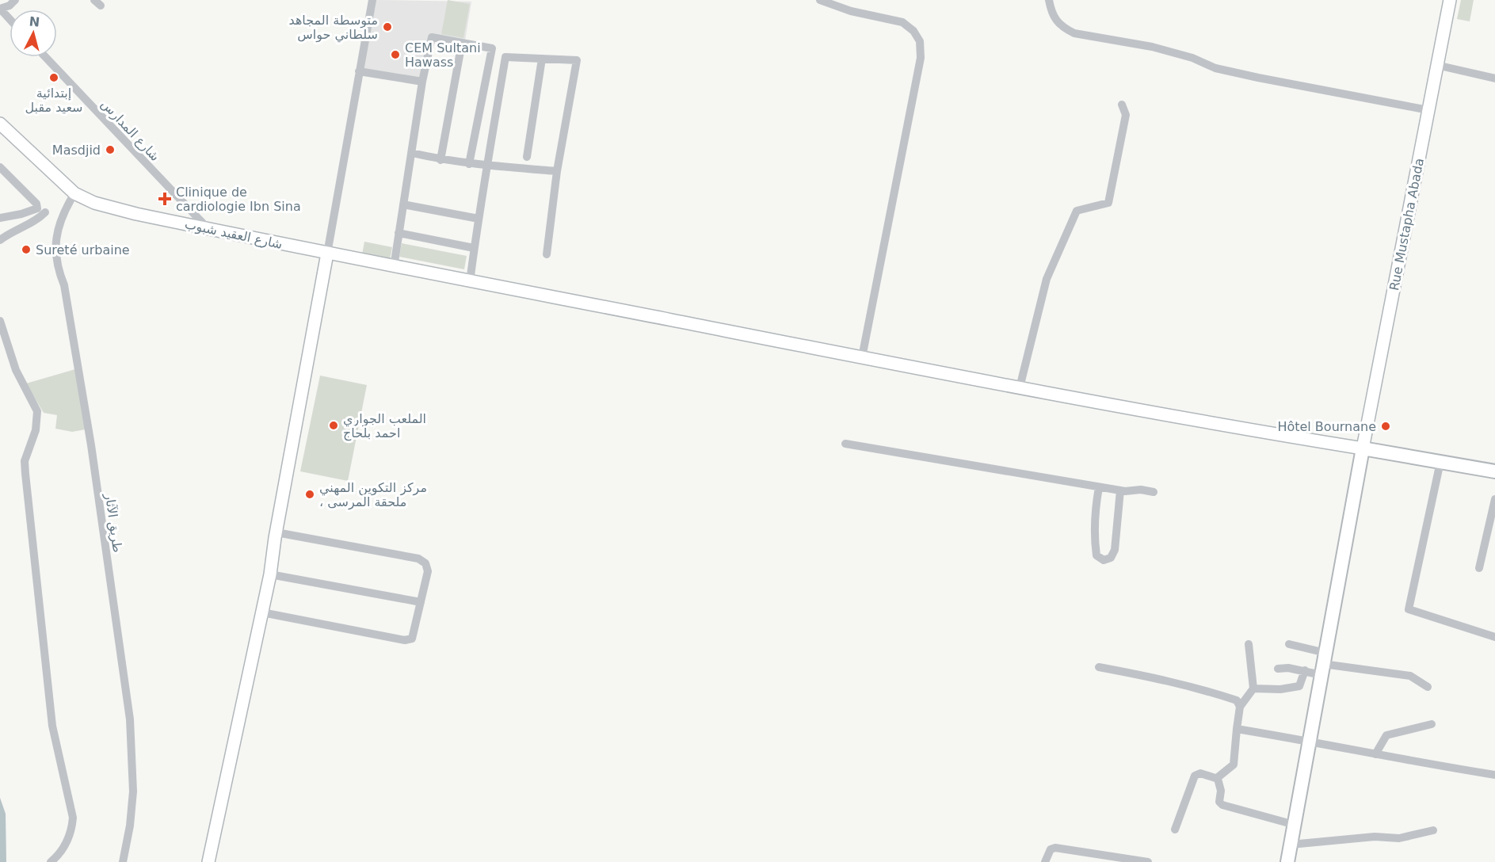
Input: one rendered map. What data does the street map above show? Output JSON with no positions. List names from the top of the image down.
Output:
{
  "streets": {
    "main road": ["Rue Mustapha Abada", "شارع العقيد شبوب"],
    "street": ["شارع المدارس", "طريق الآثار"]
  },
  "crossings": [
    ["شارع المدارس", "شارع العقيد شبوب"],
    ["Rue Mustapha Abada", "شارع العقيد شبوب"],
    ["شارع العقيد شبوب", "طريق الآثار"]
  ],
  "places": {
    "other": [
      "متوسطة المجاهد سلطاني حواس",
      "CEM Sultani Hawass",
      "إبتدائية سعيد مقبل",
      "Masdjid",
      "Sureté urbaine",
      "الملعب الجواري احمد بلحاج",
      "Hôtel Bournane",
      "مركز التكوين المهني ، ملحقة المرسى"
    ],
    "health": ["Clinique de cardiologie Ibn Sina"]
  },
  "north": "top"
}
